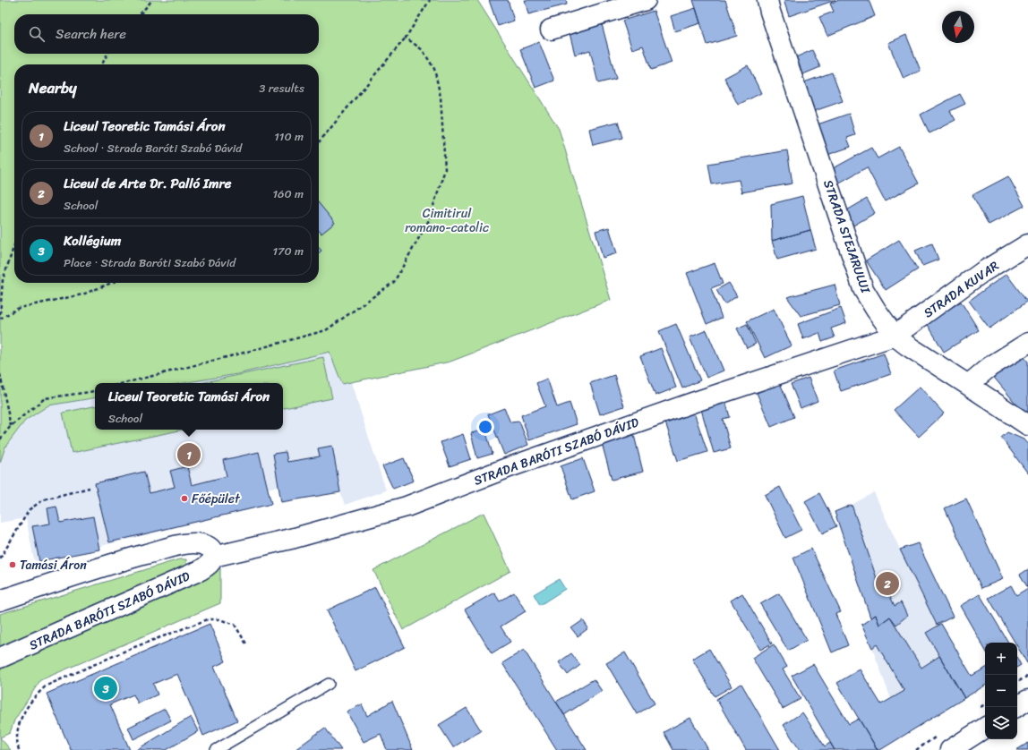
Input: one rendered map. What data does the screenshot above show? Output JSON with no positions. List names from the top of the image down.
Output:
{
  "streets": {
    "street": ["STRADA STEJARULUI", "STRADA KUVAR", "STRADA BARÓTI SZABÓ DÁVID"]
  },
  "crossings": [
    ["STRADA STEJARULUI", "STRADA KUVAR"],
    ["STRADA STEJARULUI", "STRADA BARÓTI SZABÓ DÁVID"],
    ["STRADA KUVAR", "STRADA BARÓTI SZABÓ DÁVID"]
  ],
  "parks": ["Cimitirul romano-catolic"],
  "places": ["Főépület", "Tamási Áron"],
  "north": "bottom",
  "page": {
    "search": "Search here",
    "heading": ["Nearby", "3 results"],
    "list": [
      {
        "mark": "1",
        "name": "Liceul Teoretic Tamási Áron",
        "note": "School · Strada Baróti Szabó Dávid",
        "value": "110 m"
      },
      {
        "mark": "2",
        "name": "Liceul de Arte Dr. Palló Imre",
        "note": "School",
        "value": "160 m"
      },
      {
        "mark": "3",
        "name": "Kollégium",
        "note": "Place · Strada Baróti Szabó Dávid",
        "value": "170 m"
      }
    ],
    "popup": ["Liceul Teoretic Tamási Áron", "School"],
    "pins": ["1", "2", "3"],
    "map_buttons": ["+", "−"]
  }
}
